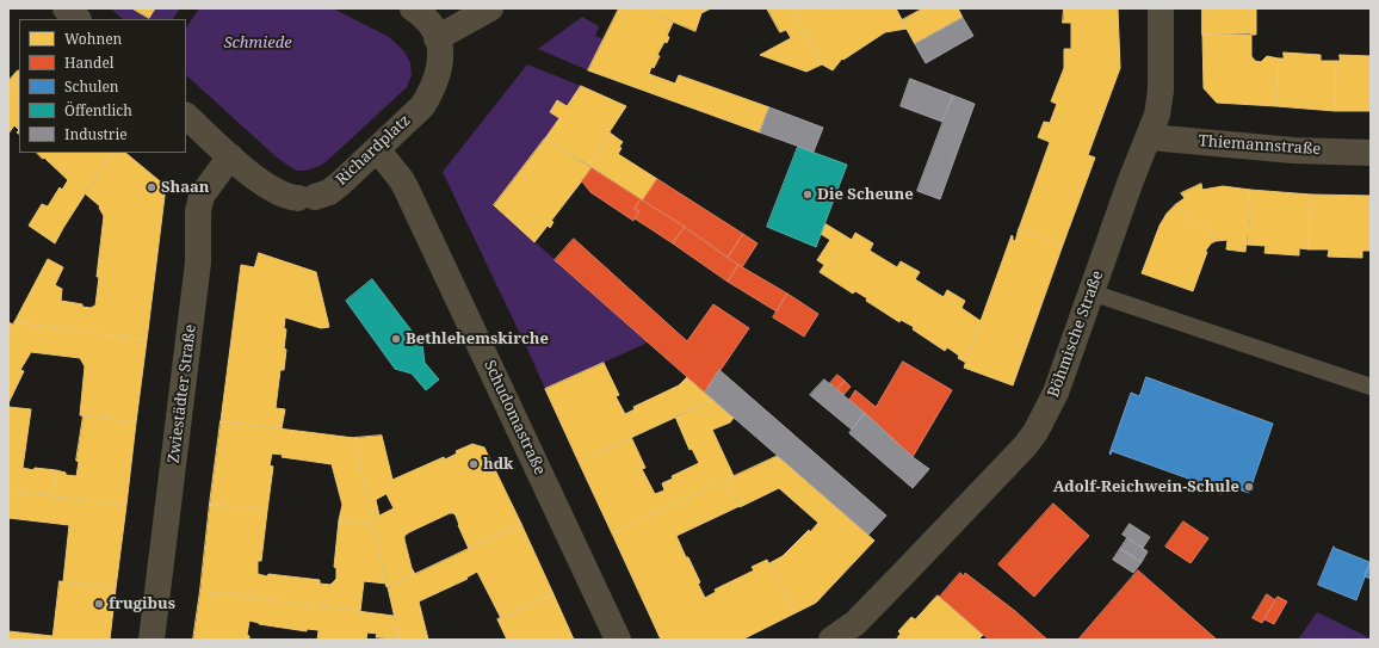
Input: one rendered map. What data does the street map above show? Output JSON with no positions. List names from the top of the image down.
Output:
{
  "streets": {
    "street": [
      "Thiemannstraße",
      "Richardplatz",
      "Böhmische Straße",
      "Zwiestädter Straße",
      "Schudomastraße"
    ]
  },
  "crossings": [
    ["Thiemannstraße", "Böhmische Straße"],
    ["Richardplatz", "Zwiestädter Straße"],
    ["Richardplatz", "Schudomastraße"]
  ],
  "parks": ["Schmiede"],
  "places": [
    "Shaan",
    "Die Scheune",
    "Bethlehemskirche",
    "hdk",
    "Adolf-Reichwein-Schule",
    "frugibus"
  ],
  "legend": [
    "Wohnen",
    "Handel",
    "Schulen",
    "Öffentlich",
    "Industrie"
  ]
}
